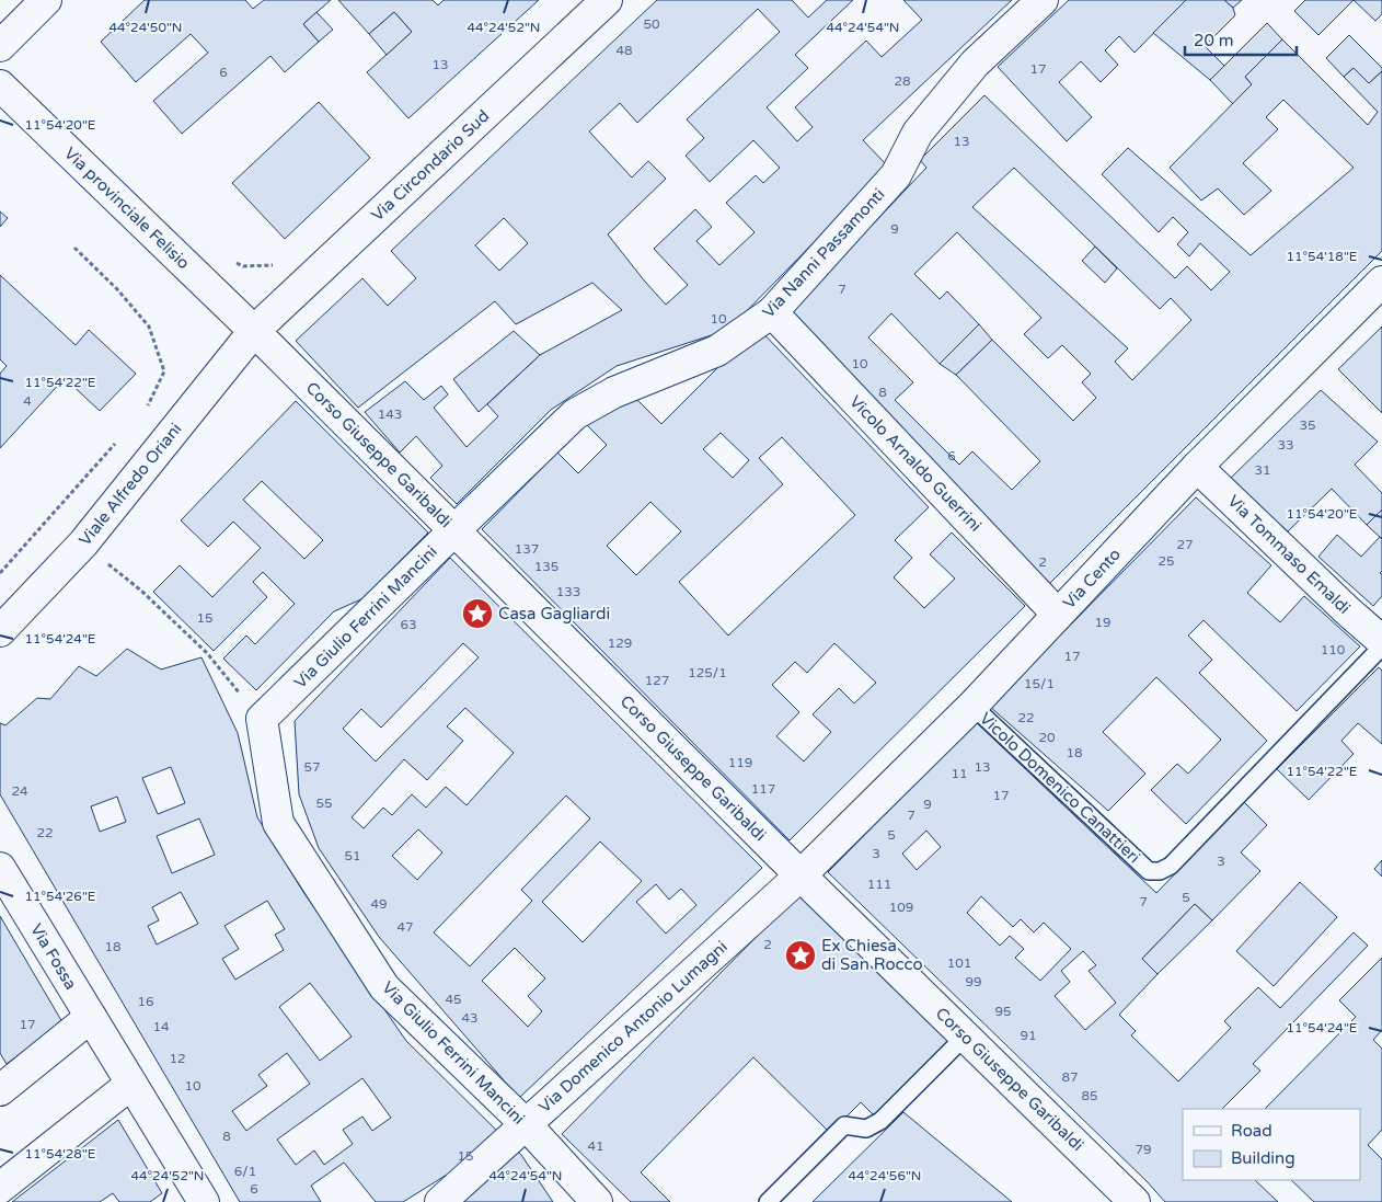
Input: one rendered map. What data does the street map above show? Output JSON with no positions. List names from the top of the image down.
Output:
{
  "streets": {
    "street": [
      "Via Circondario Sud",
      "Via provinciale Felisio",
      "Via Nanni Passamonti",
      "Corso Giuseppe Garibaldi",
      "Vicolo Arnaldo Guerrini",
      "Viale Alfredo Oriani",
      "Via Tommaso Emaldi",
      "Via Cento",
      "Via Giulio Ferrini Mancini",
      "Via Fossa",
      "Via Domenico Antonio Lumagni"
    ],
    "lane": ["Vicolo Domenico Canattieri"]
  },
  "crossings": [
    ["Via Circondario Sud", "Via provinciale Felisio"],
    ["Via Circondario Sud", "Corso Giuseppe Garibaldi"],
    ["Via Circondario Sud", "Viale Alfredo Oriani"],
    ["Via provinciale Felisio", "Corso Giuseppe Garibaldi"],
    ["Via provinciale Felisio", "Viale Alfredo Oriani"],
    ["Via Nanni Passamonti", "Corso Giuseppe Garibaldi"],
    ["Via Nanni Passamonti", "Vicolo Arnaldo Guerrini"],
    ["Via Nanni Passamonti", "Via Giulio Ferrini Mancini"],
    ["Corso Giuseppe Garibaldi", "Viale Alfredo Oriani"],
    ["Corso Giuseppe Garibaldi", "Via Cento"],
    ["Corso Giuseppe Garibaldi", "Via Giulio Ferrini Mancini"],
    ["Corso Giuseppe Garibaldi", "Via Domenico Antonio Lumagni"],
    ["Vicolo Arnaldo Guerrini", "Via Cento"],
    ["Via Tommaso Emaldi", "Via Cento"],
    ["Via Cento", "Vicolo Domenico Canattieri"],
    ["Via Cento", "Via Domenico Antonio Lumagni"],
    ["Via Giulio Ferrini Mancini", "Via Domenico Antonio Lumagni"]
  ],
  "places": {
    "place": ["Casa Gagliardi", "Ex Chiesa di San Rocco"]
  },
  "house_numbers": [
    "50",
    "48",
    "13",
    "17",
    "6",
    "28",
    "13",
    "9",
    "7",
    "10",
    "10",
    "8",
    "4",
    "143",
    "35",
    "33",
    "6",
    "31",
    "27",
    "137",
    "25",
    "2",
    "135",
    "133",
    "15",
    "19",
    "63",
    "129",
    "110",
    "17",
    "125/1",
    "127",
    "15/1",
    "22",
    "20",
    "18",
    "119",
    "57",
    "13",
    "11",
    "117",
    "24",
    "17",
    "55",
    "9",
    "7",
    "22",
    "5",
    "3",
    "51",
    "3",
    "111",
    "5",
    "7",
    "49",
    "109",
    "47",
    "2",
    "18",
    "101",
    "99",
    "45",
    "16",
    "95",
    "43",
    "17",
    "14",
    "91",
    "12",
    "87",
    "10",
    "85",
    "8",
    "41",
    "79",
    "15",
    "6/1",
    "6"
  ],
  "legend": ["Road", "Building"],
  "scale_bar": "20 m",
  "coordinates": [
    "44°24'50\"N",
    "44°24'52\"N",
    "44°24'54\"N",
    "11°54'20\"E",
    "11°54'18\"E",
    "11°54'22\"E",
    "11°54'24\"E",
    "11°54'26\"E",
    "11°54'28\"E",
    "44°24'56\"N"
  ]
}
